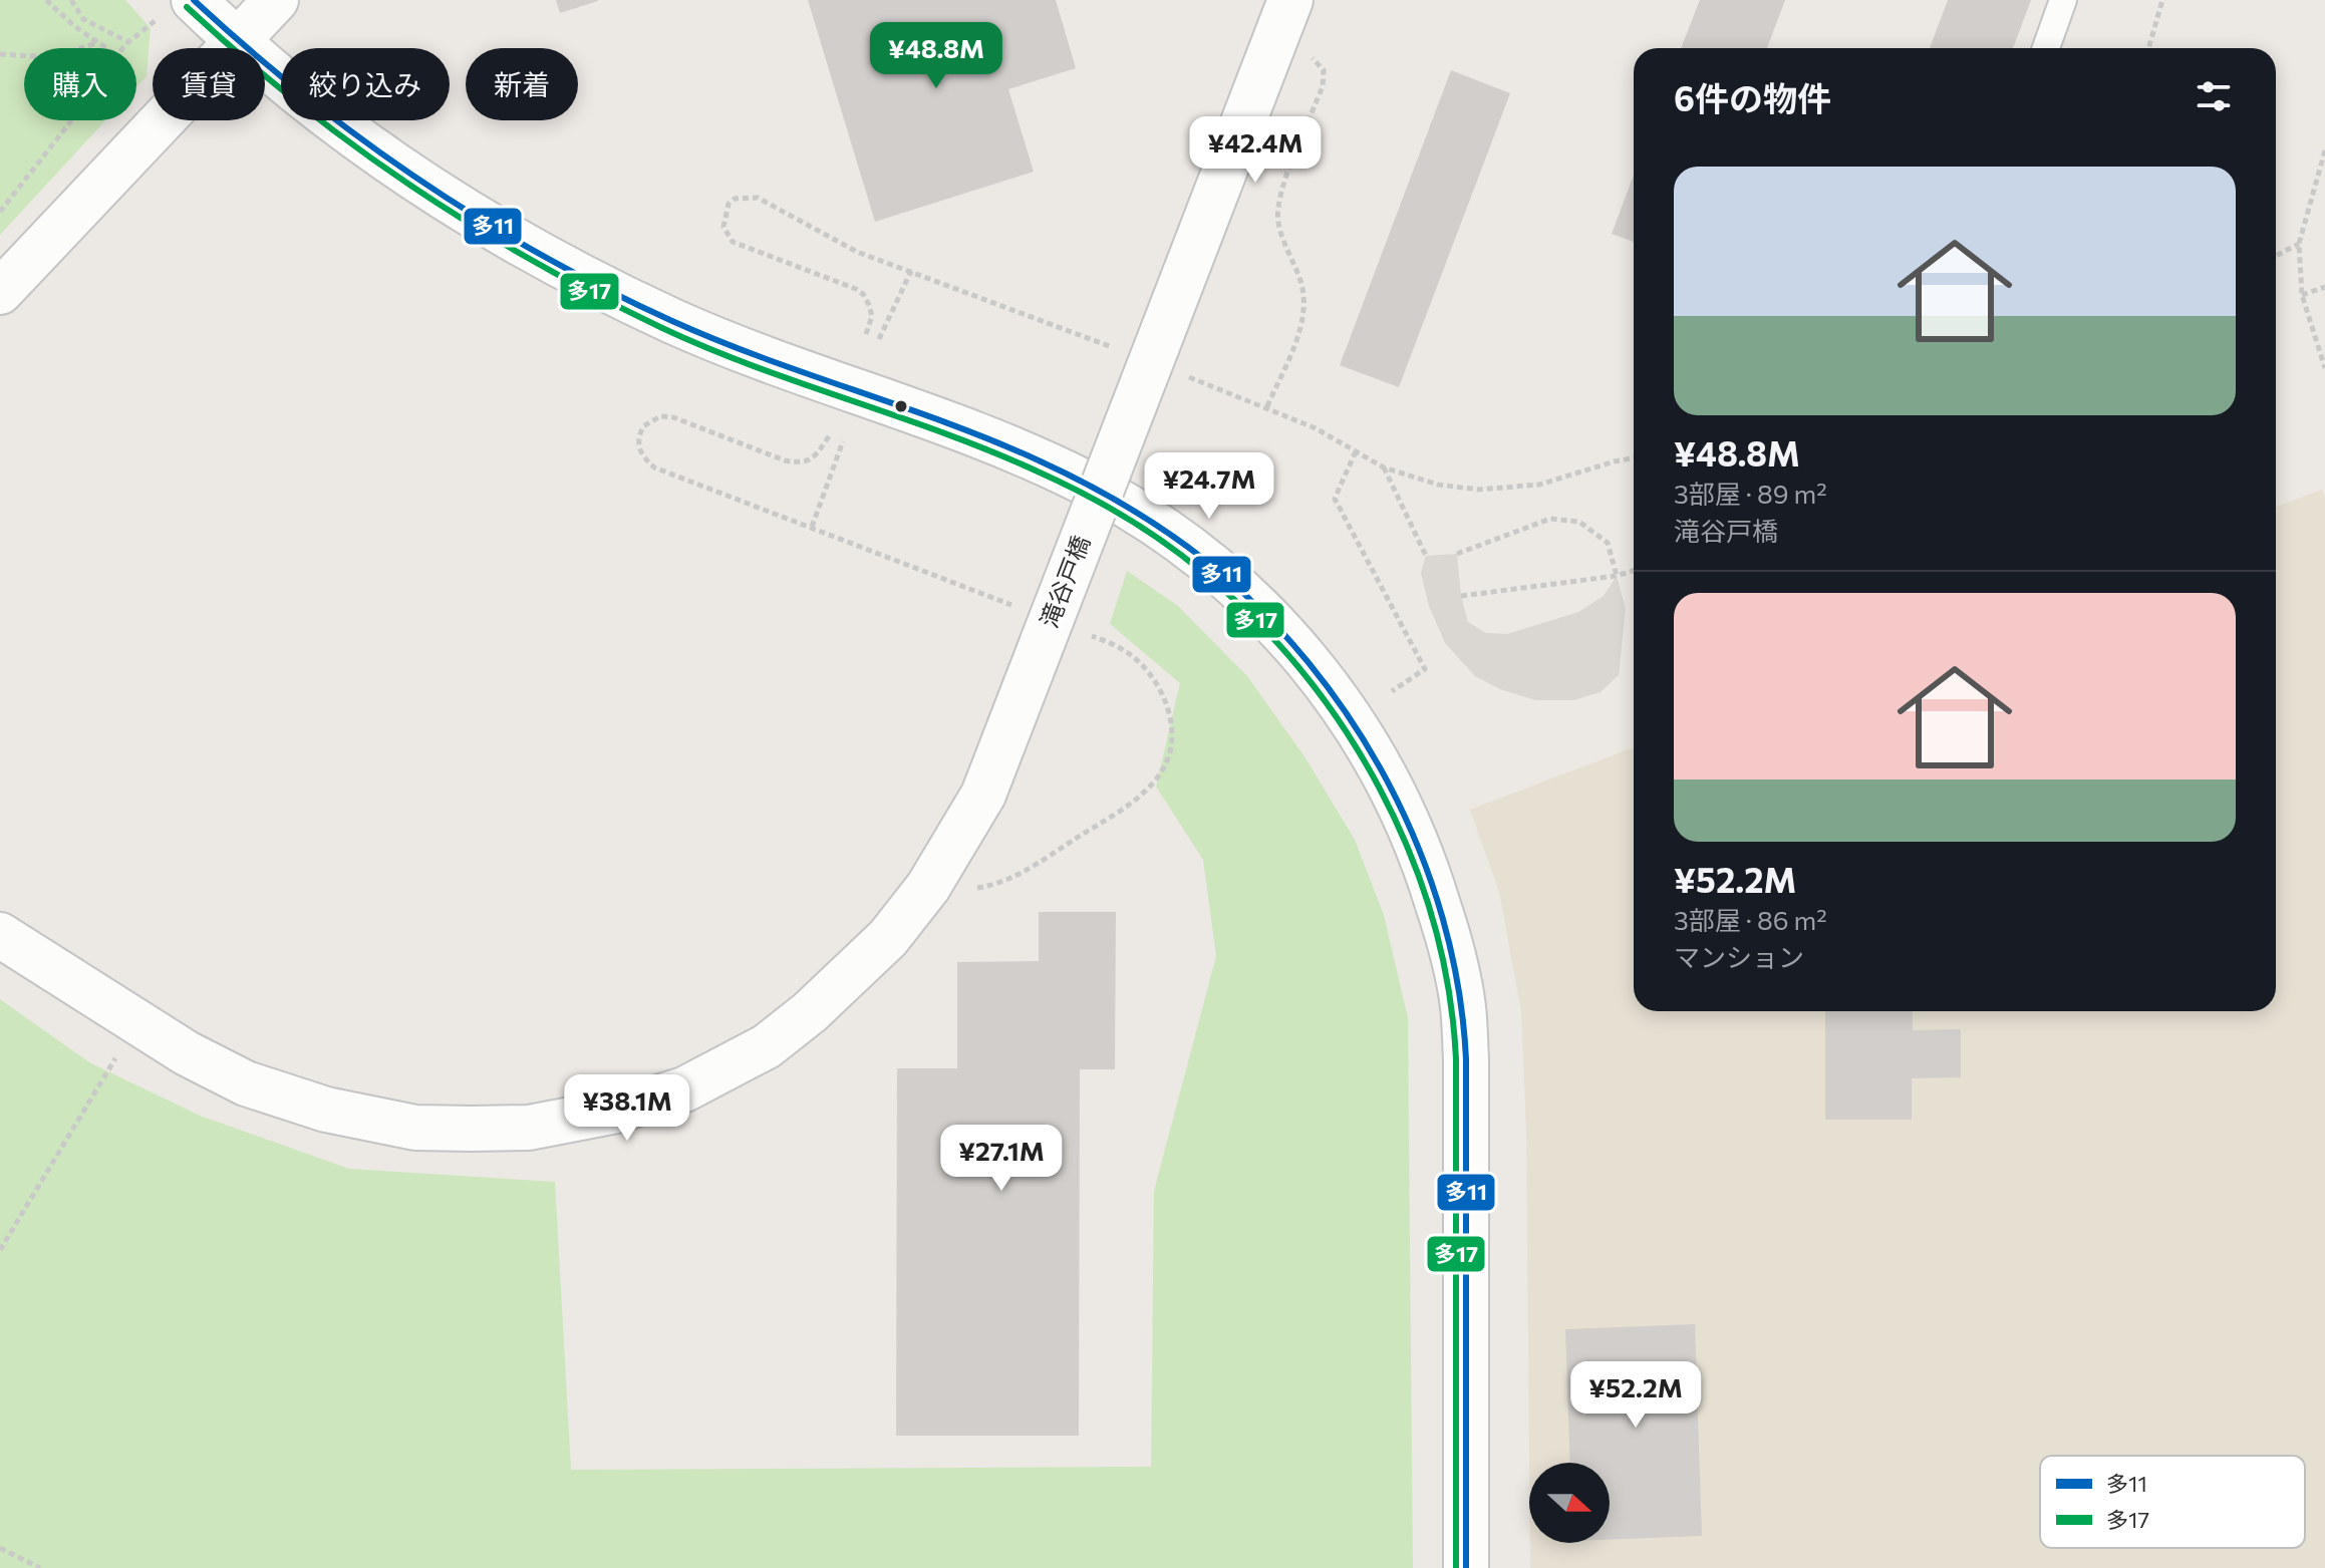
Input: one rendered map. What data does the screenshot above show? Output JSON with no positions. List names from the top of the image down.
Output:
{
  "streets": {
    "street": ["滝谷戸橋"]
  },
  "lines": ["transit line 多11", "transit line 多17"],
  "legend": ["多11", "多17"],
  "north": "right",
  "page": {
    "price": [
      "¥48.8M",
      "¥42.4M",
      "¥24.7M",
      "¥38.1M",
      "¥27.1M",
      "¥52.2M"
    ],
    "chip": [
      "購入",
      "賃貸",
      "絞り込み",
      "新着"
    ],
    "heading": "6件の物件",
    "list": [
      {
        "name": "¥48.8M",
        "note": "3部屋 · 89 m² · 滝谷戸橋"
      },
      {
        "name": "¥52.2M",
        "note": "3部屋 · 86 m² · マンション"
      }
    ]
  }
}
